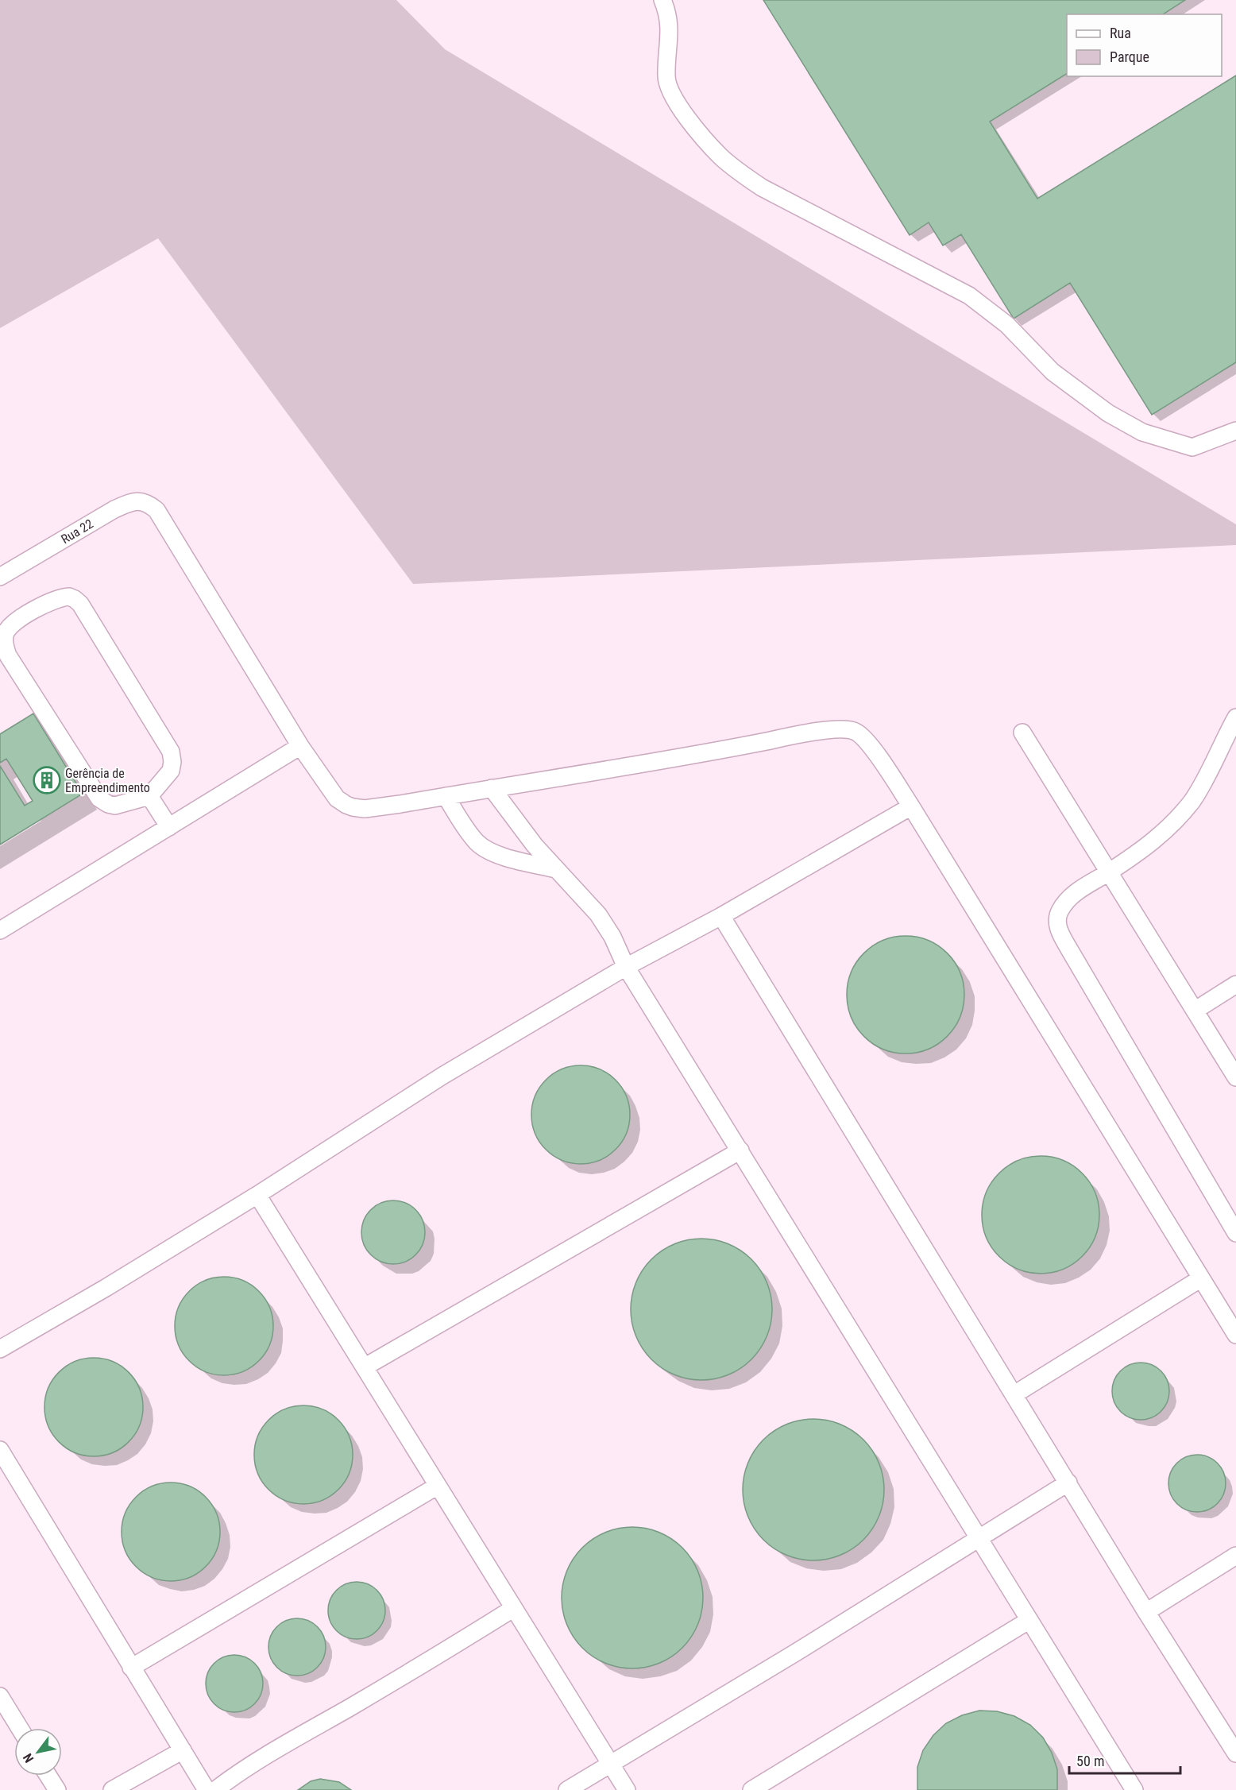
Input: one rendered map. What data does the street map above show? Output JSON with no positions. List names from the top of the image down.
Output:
{
  "streets": {
    "lane": ["Rua 22"]
  },
  "places": {
    "building": ["Gerência de Empreendimento"]
  },
  "legend": ["Rua", "Parque"],
  "scale_bar": "50 m",
  "north": "bottom left"
}
